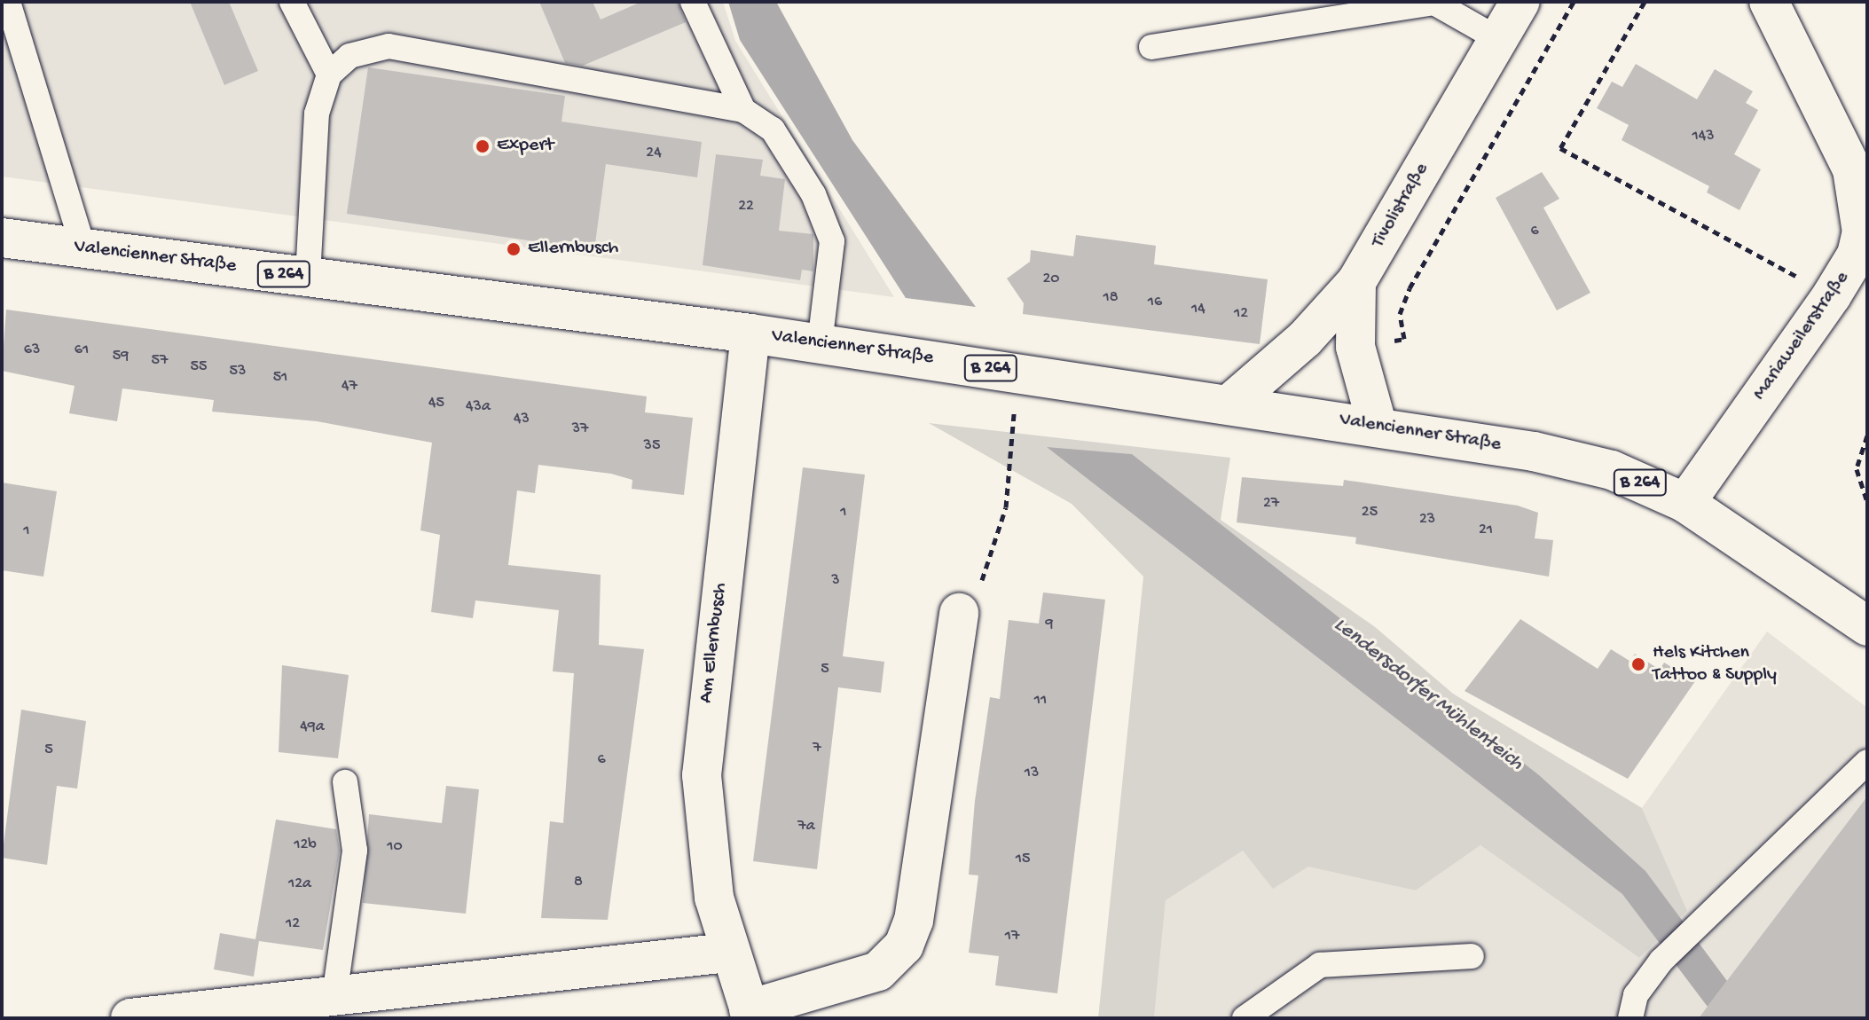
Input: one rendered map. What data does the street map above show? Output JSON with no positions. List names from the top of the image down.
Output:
{
  "streets": {
    "main road": [
      "Tivolistraße",
      "Valencienner Straße",
      "B 264",
      "Mariaweilerstraße",
      "Am Ellernbusch"
    ]
  },
  "crossings": [
    ["Tivolistraße", "Valencienner Straße"],
    ["Valencienner Straße", "Mariaweilerstraße"],
    ["Valencienner Straße", "Am Ellernbusch"]
  ],
  "water": ["Lendersdorfer Mühlenteich"],
  "places": ["Expert", "Ellernbusch", "Hels Kitchen Tattoo & Supply"],
  "house_numbers": [
    "143",
    "24",
    "22",
    "6",
    "20",
    "18",
    "16",
    "14",
    "12",
    "63",
    "61",
    "59",
    "57",
    "55",
    "53",
    "51",
    "47",
    "45",
    "43a",
    "43",
    "37",
    "35",
    "27",
    "1",
    "25",
    "23",
    "21",
    "1",
    "3",
    "9",
    "5",
    "11",
    "49a",
    "7",
    "5",
    "6",
    "13",
    "7a",
    "12b",
    "10",
    "15",
    "8",
    "12a",
    "12",
    "17"
  ]
}
